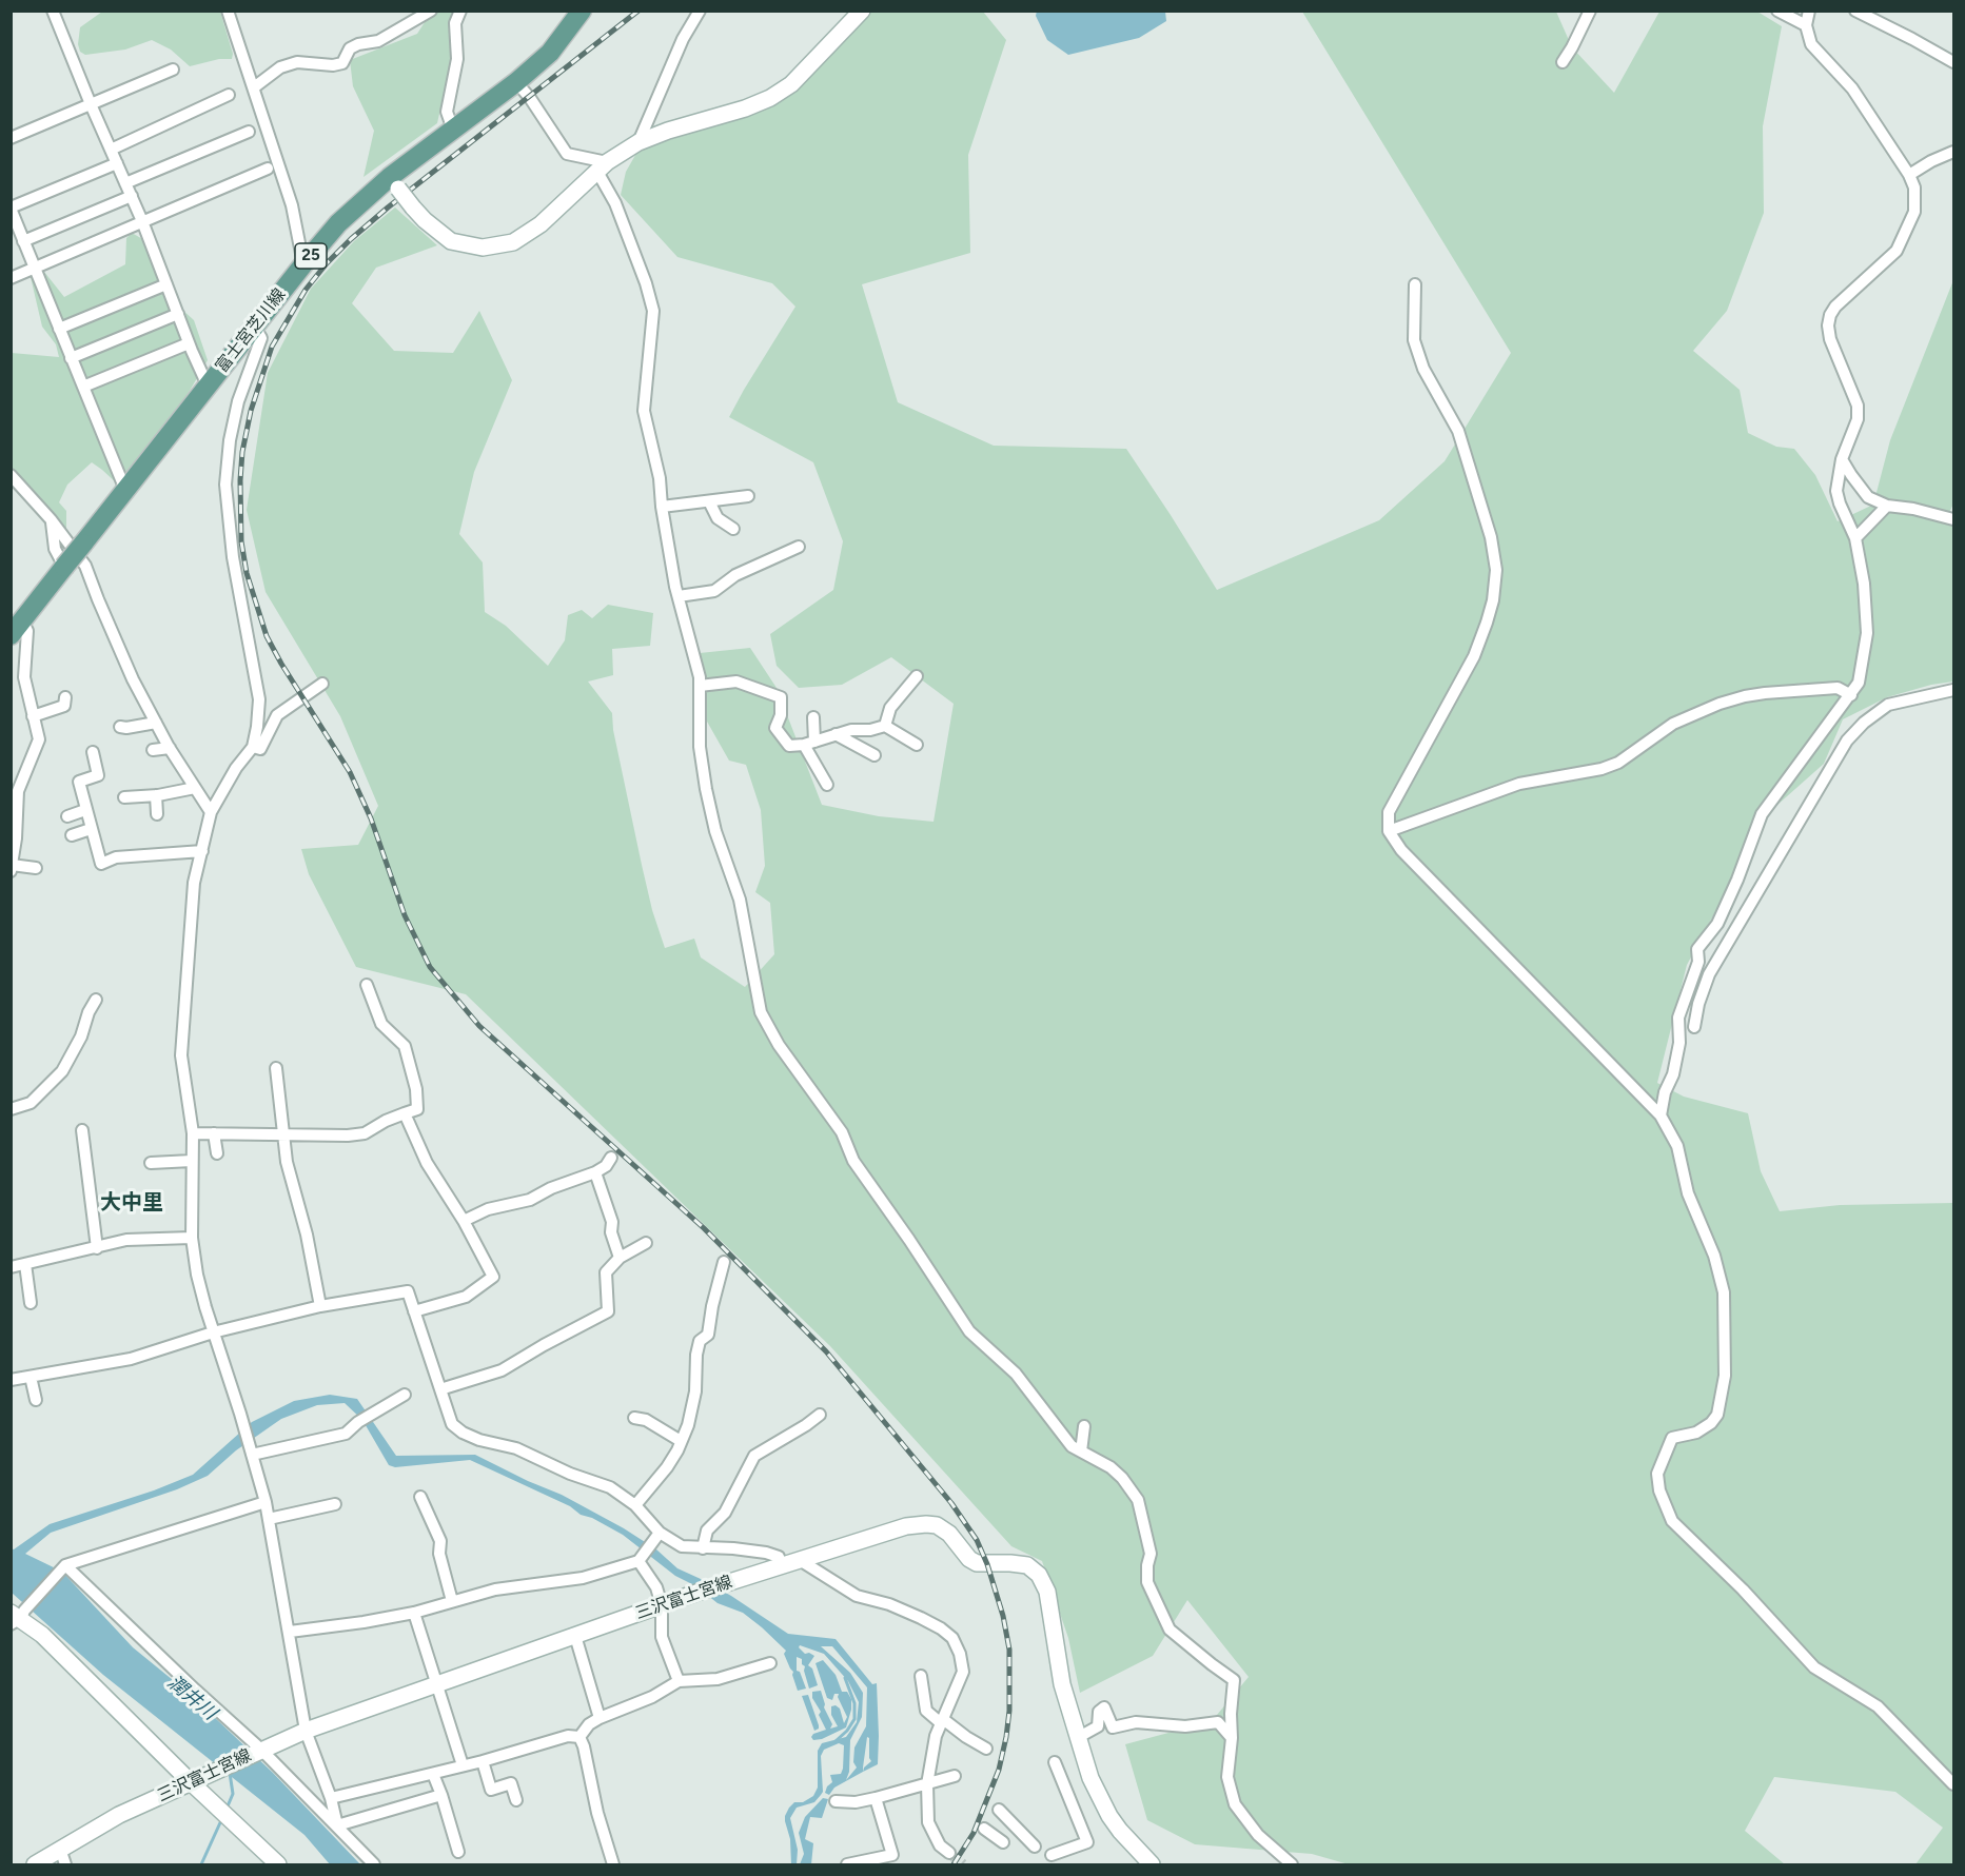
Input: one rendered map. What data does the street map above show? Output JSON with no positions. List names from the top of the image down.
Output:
{
  "streets": {
    "main road": ["25", "富士宮芝川線", "三沢富士宮線"]
  },
  "districts": ["大中里"],
  "water": ["潤井川"]
}
